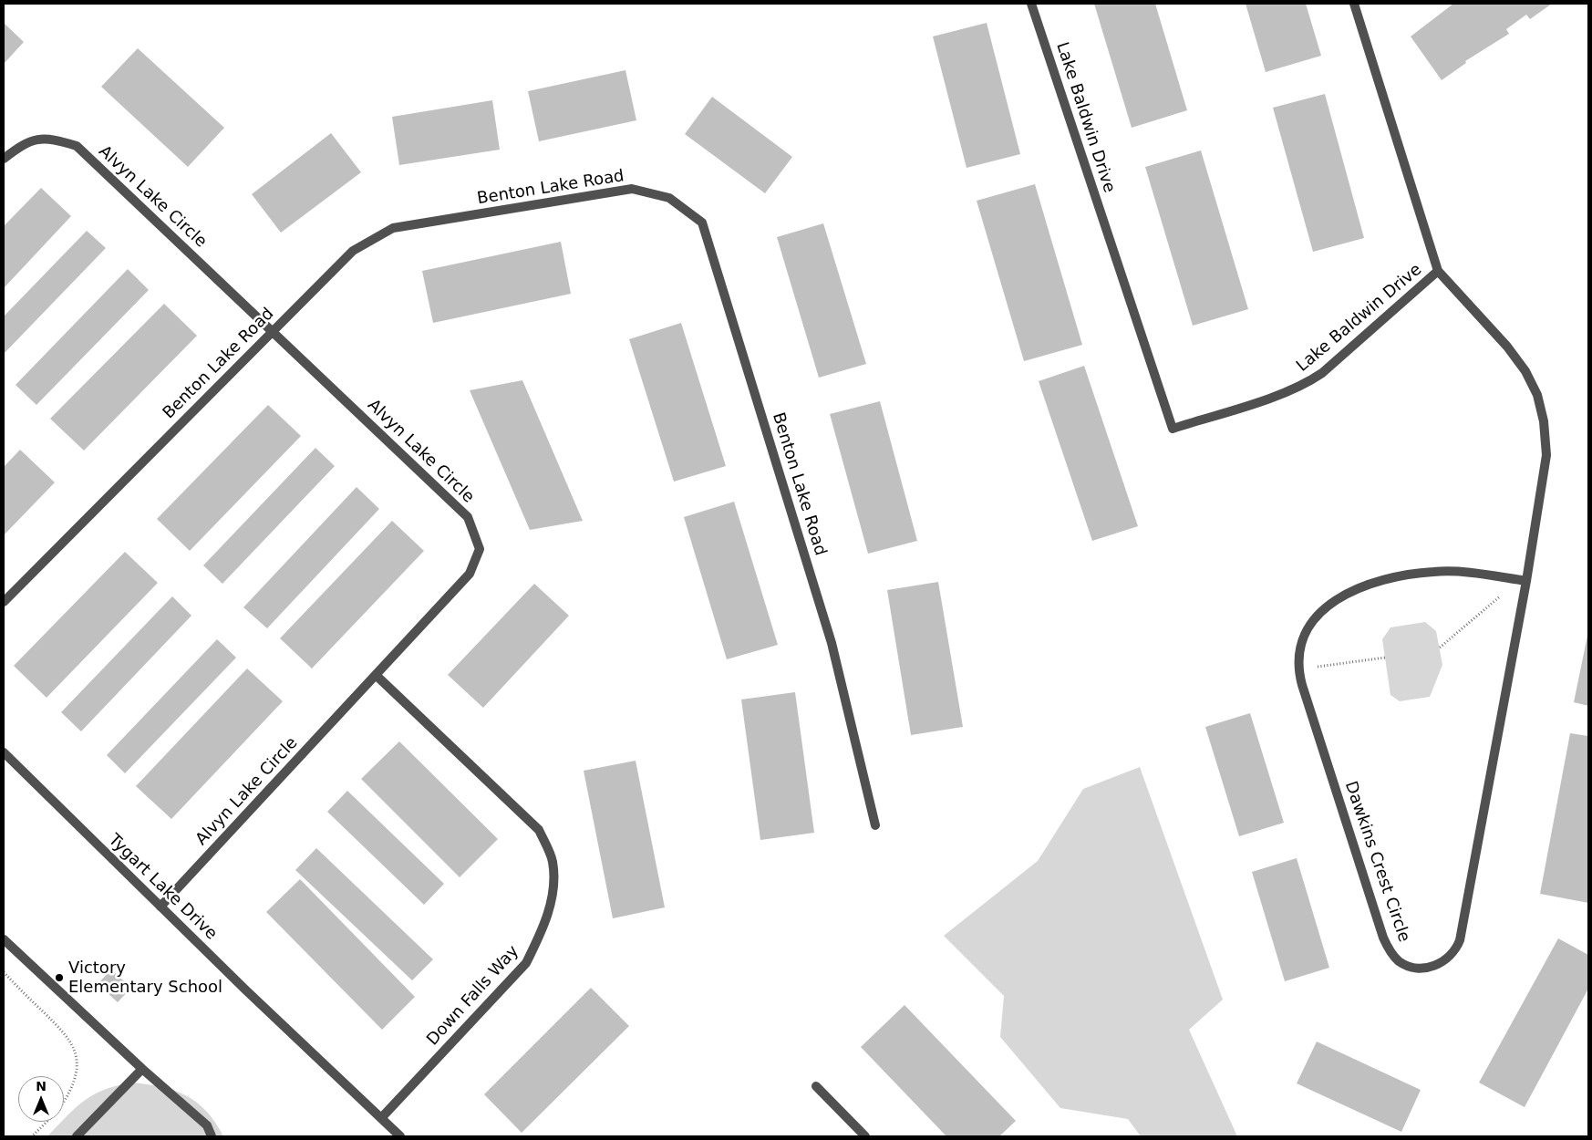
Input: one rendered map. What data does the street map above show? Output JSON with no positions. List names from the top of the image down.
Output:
{
  "streets": {
    "street": [
      "Lake Baldwin Drive",
      "Benton Lake Road",
      "Alvyn Lake Circle",
      "Dawkins Crest Circle",
      "Tygart Lake Drive",
      "Down Falls Way"
    ]
  },
  "crossings": [
    ["Lake Baldwin Drive", "Dawkins Crest Circle"],
    ["Benton Lake Road", "Alvyn Lake Circle"],
    ["Alvyn Lake Circle", "Tygart Lake Drive"],
    ["Alvyn Lake Circle", "Down Falls Way"],
    ["Tygart Lake Drive", "Down Falls Way"]
  ],
  "places": ["Victory Elementary School"],
  "north": "top"
}
